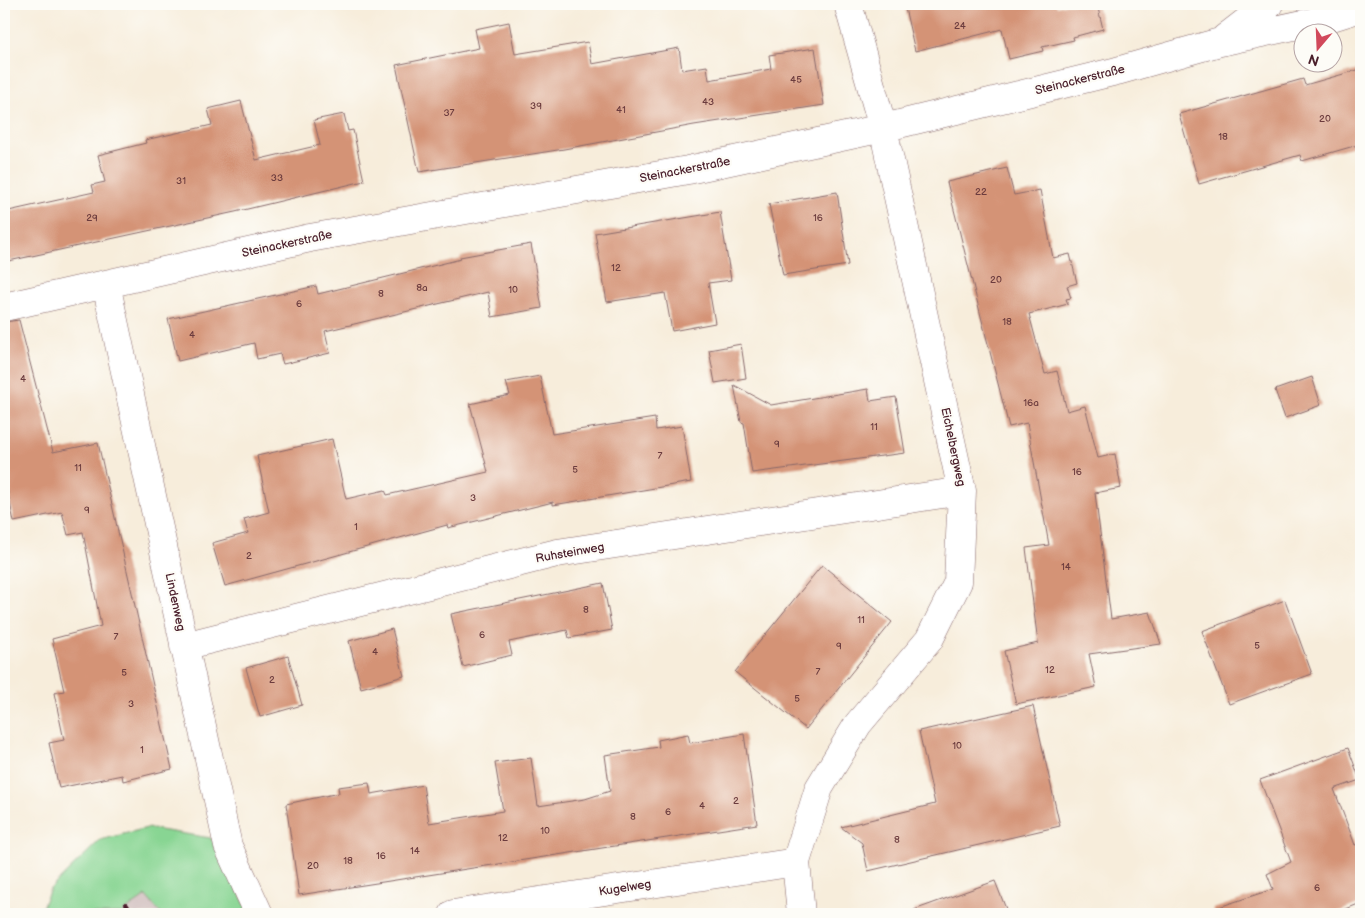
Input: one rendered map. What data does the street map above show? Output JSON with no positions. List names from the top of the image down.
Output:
{
  "streets": {
    "street": [
      "Steinackerstraße",
      "Eichelbergweg",
      "Ruhsteinweg",
      "Lindenweg",
      "Kugelweg"
    ]
  },
  "crossings": [
    ["Steinackerstraße", "Eichelbergweg"],
    ["Steinackerstraße", "Lindenweg"],
    ["Eichelbergweg", "Ruhsteinweg"],
    ["Eichelbergweg", "Kugelweg"],
    ["Ruhsteinweg", "Lindenweg"]
  ],
  "house_numbers": [
    "24",
    "45",
    "43",
    "39",
    "41",
    "37",
    "20",
    "18",
    "33",
    "31",
    "22",
    "29",
    "16",
    "12",
    "20",
    "8a",
    "10",
    "8",
    "6",
    "18",
    "4",
    "4",
    "16a",
    "11",
    "9",
    "7",
    "11",
    "5",
    "16",
    "3",
    "9",
    "1",
    "2",
    "14",
    "8",
    "11",
    "6",
    "7",
    "9",
    "5",
    "4",
    "12",
    "7",
    "5",
    "2",
    "5",
    "3",
    "10",
    "1",
    "2",
    "4",
    "6",
    "8",
    "10",
    "12",
    "8",
    "14",
    "16",
    "18",
    "20",
    "6"
  ],
  "north": "bottom"
}
